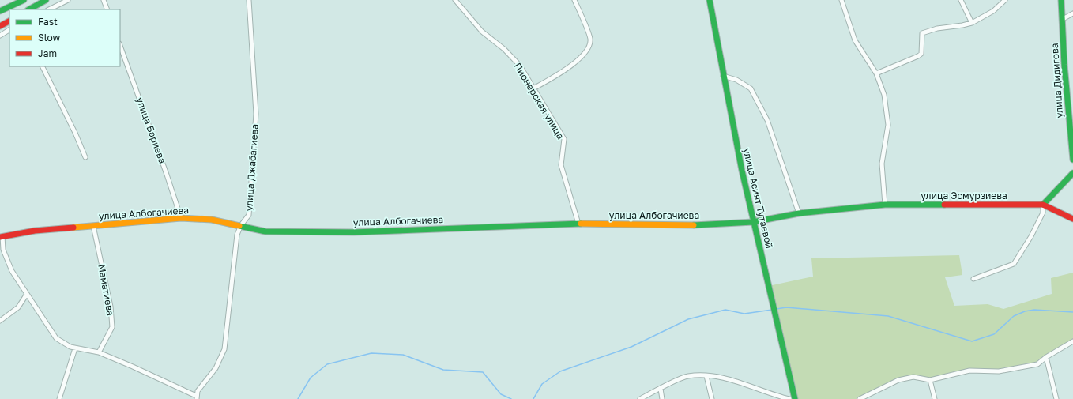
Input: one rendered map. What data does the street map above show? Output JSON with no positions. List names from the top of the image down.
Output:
{
  "streets": {
    "main road": [
      "улица Дидигова",
      "улица Эсмурзиева",
      "улица Асият Тутаевой",
      "улица Албогачиева"
    ],
    "street": [
      "Пионерская улица",
      "улица Бариева",
      "улица Джабагиева",
      "Маматиева"
    ]
  },
  "crossings": [
    ["Пионерская улица", "улица Албогачиева"],
    ["улица Бариева", "улица Албогачиева"],
    ["улица Джабагиева", "улица Албогачиева"],
    ["улица Эсмурзиева", "улица Албогачиева"],
    ["улица Асият Тутаевой", "улица Албогачиева"],
    ["улица Албогачиева", "Маматиева"]
  ],
  "legend": ["Fast", "Slow", "Jam"]
}
